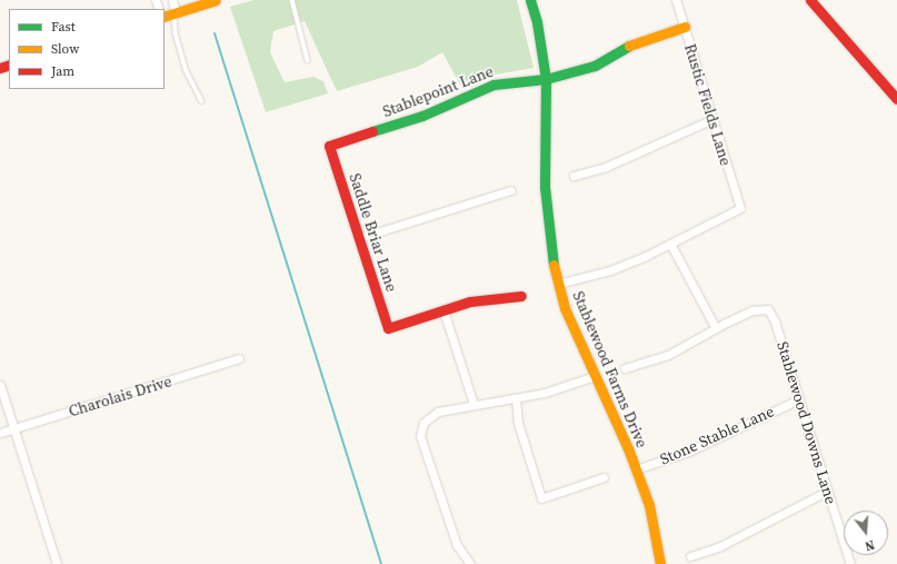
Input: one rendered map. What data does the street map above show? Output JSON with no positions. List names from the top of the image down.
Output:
{
  "streets": {
    "street": [
      "Stablepoint Lane",
      "Rustic Fields Lane",
      "Saddle Briar Lane",
      "Stablewood Farms Drive",
      "Charolais Drive",
      "Stablewood Downs Lane",
      "Stone Stable Lane"
    ]
  },
  "crossings": [
    ["Stablepoint Lane", "Rustic Fields Lane"],
    ["Stablepoint Lane", "Saddle Briar Lane"],
    ["Stablepoint Lane", "Stablewood Farms Drive"],
    ["Stablewood Farms Drive", "Stone Stable Lane"],
    ["Stablewood Downs Lane", "Stone Stable Lane"]
  ],
  "legend": ["Fast", "Slow", "Jam"],
  "north": "bottom"
}
